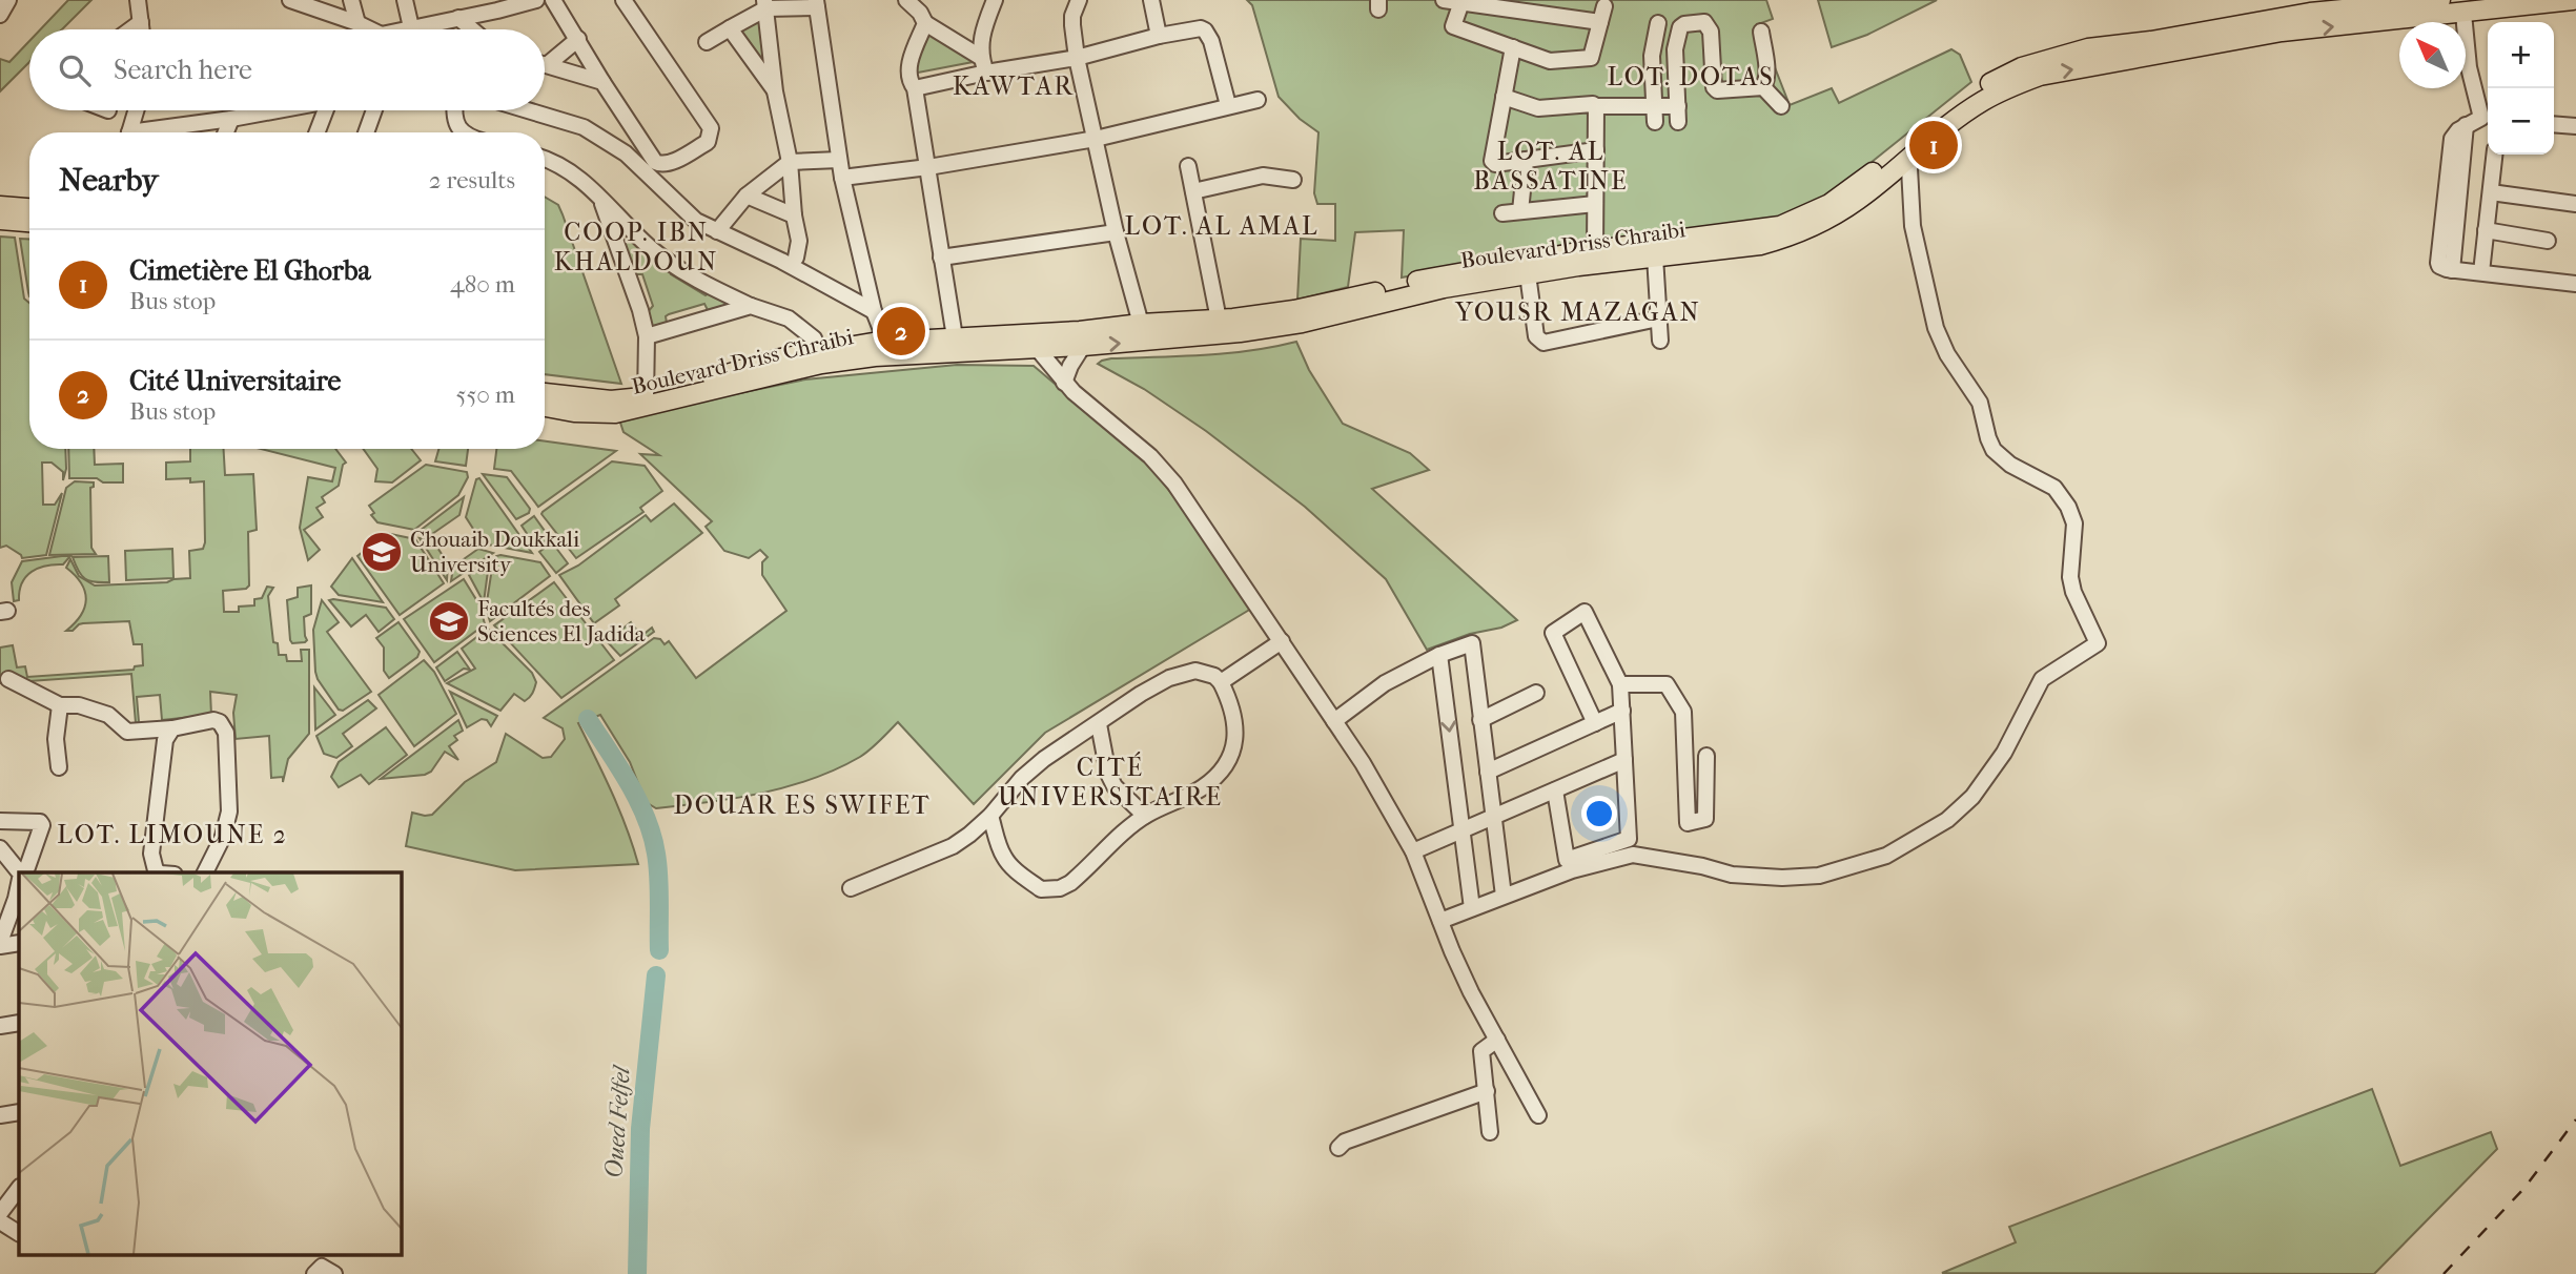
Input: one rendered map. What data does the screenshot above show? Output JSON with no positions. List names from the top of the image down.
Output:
{
  "streets": {
    "main road": ["Boulevard Driss Chraibi"]
  },
  "districts": [
    "LOT. DOTAS",
    "KAWTAR",
    "LOT. AL BASSATINE",
    "LOT. AL AMAL",
    "COOP. IBN KHALDOUN",
    "YOUSR MAZAGAN",
    "CITÉ UNIVERSITAIRE",
    "DOUAR ES SWIFET",
    "LOT. LIMOUNE 2"
  ],
  "water": ["Oued Felfel"],
  "places": {
    "school or university": ["Chouaib Doukkali University", "Facultés des Sciences El Jadida"]
  },
  "north": "top left",
  "page": {
    "map_buttons": ["+", "−"],
    "search": "Search here",
    "pins": ["1", "2"],
    "heading": ["Nearby", "2 results"],
    "list": [
      {
        "mark": "1",
        "name": "Cimetière El Ghorba",
        "note": "Bus stop",
        "value": "480 m"
      },
      {
        "mark": "2",
        "name": "Cité Universitaire",
        "note": "Bus stop",
        "value": "550 m"
      }
    ]
  }
}
